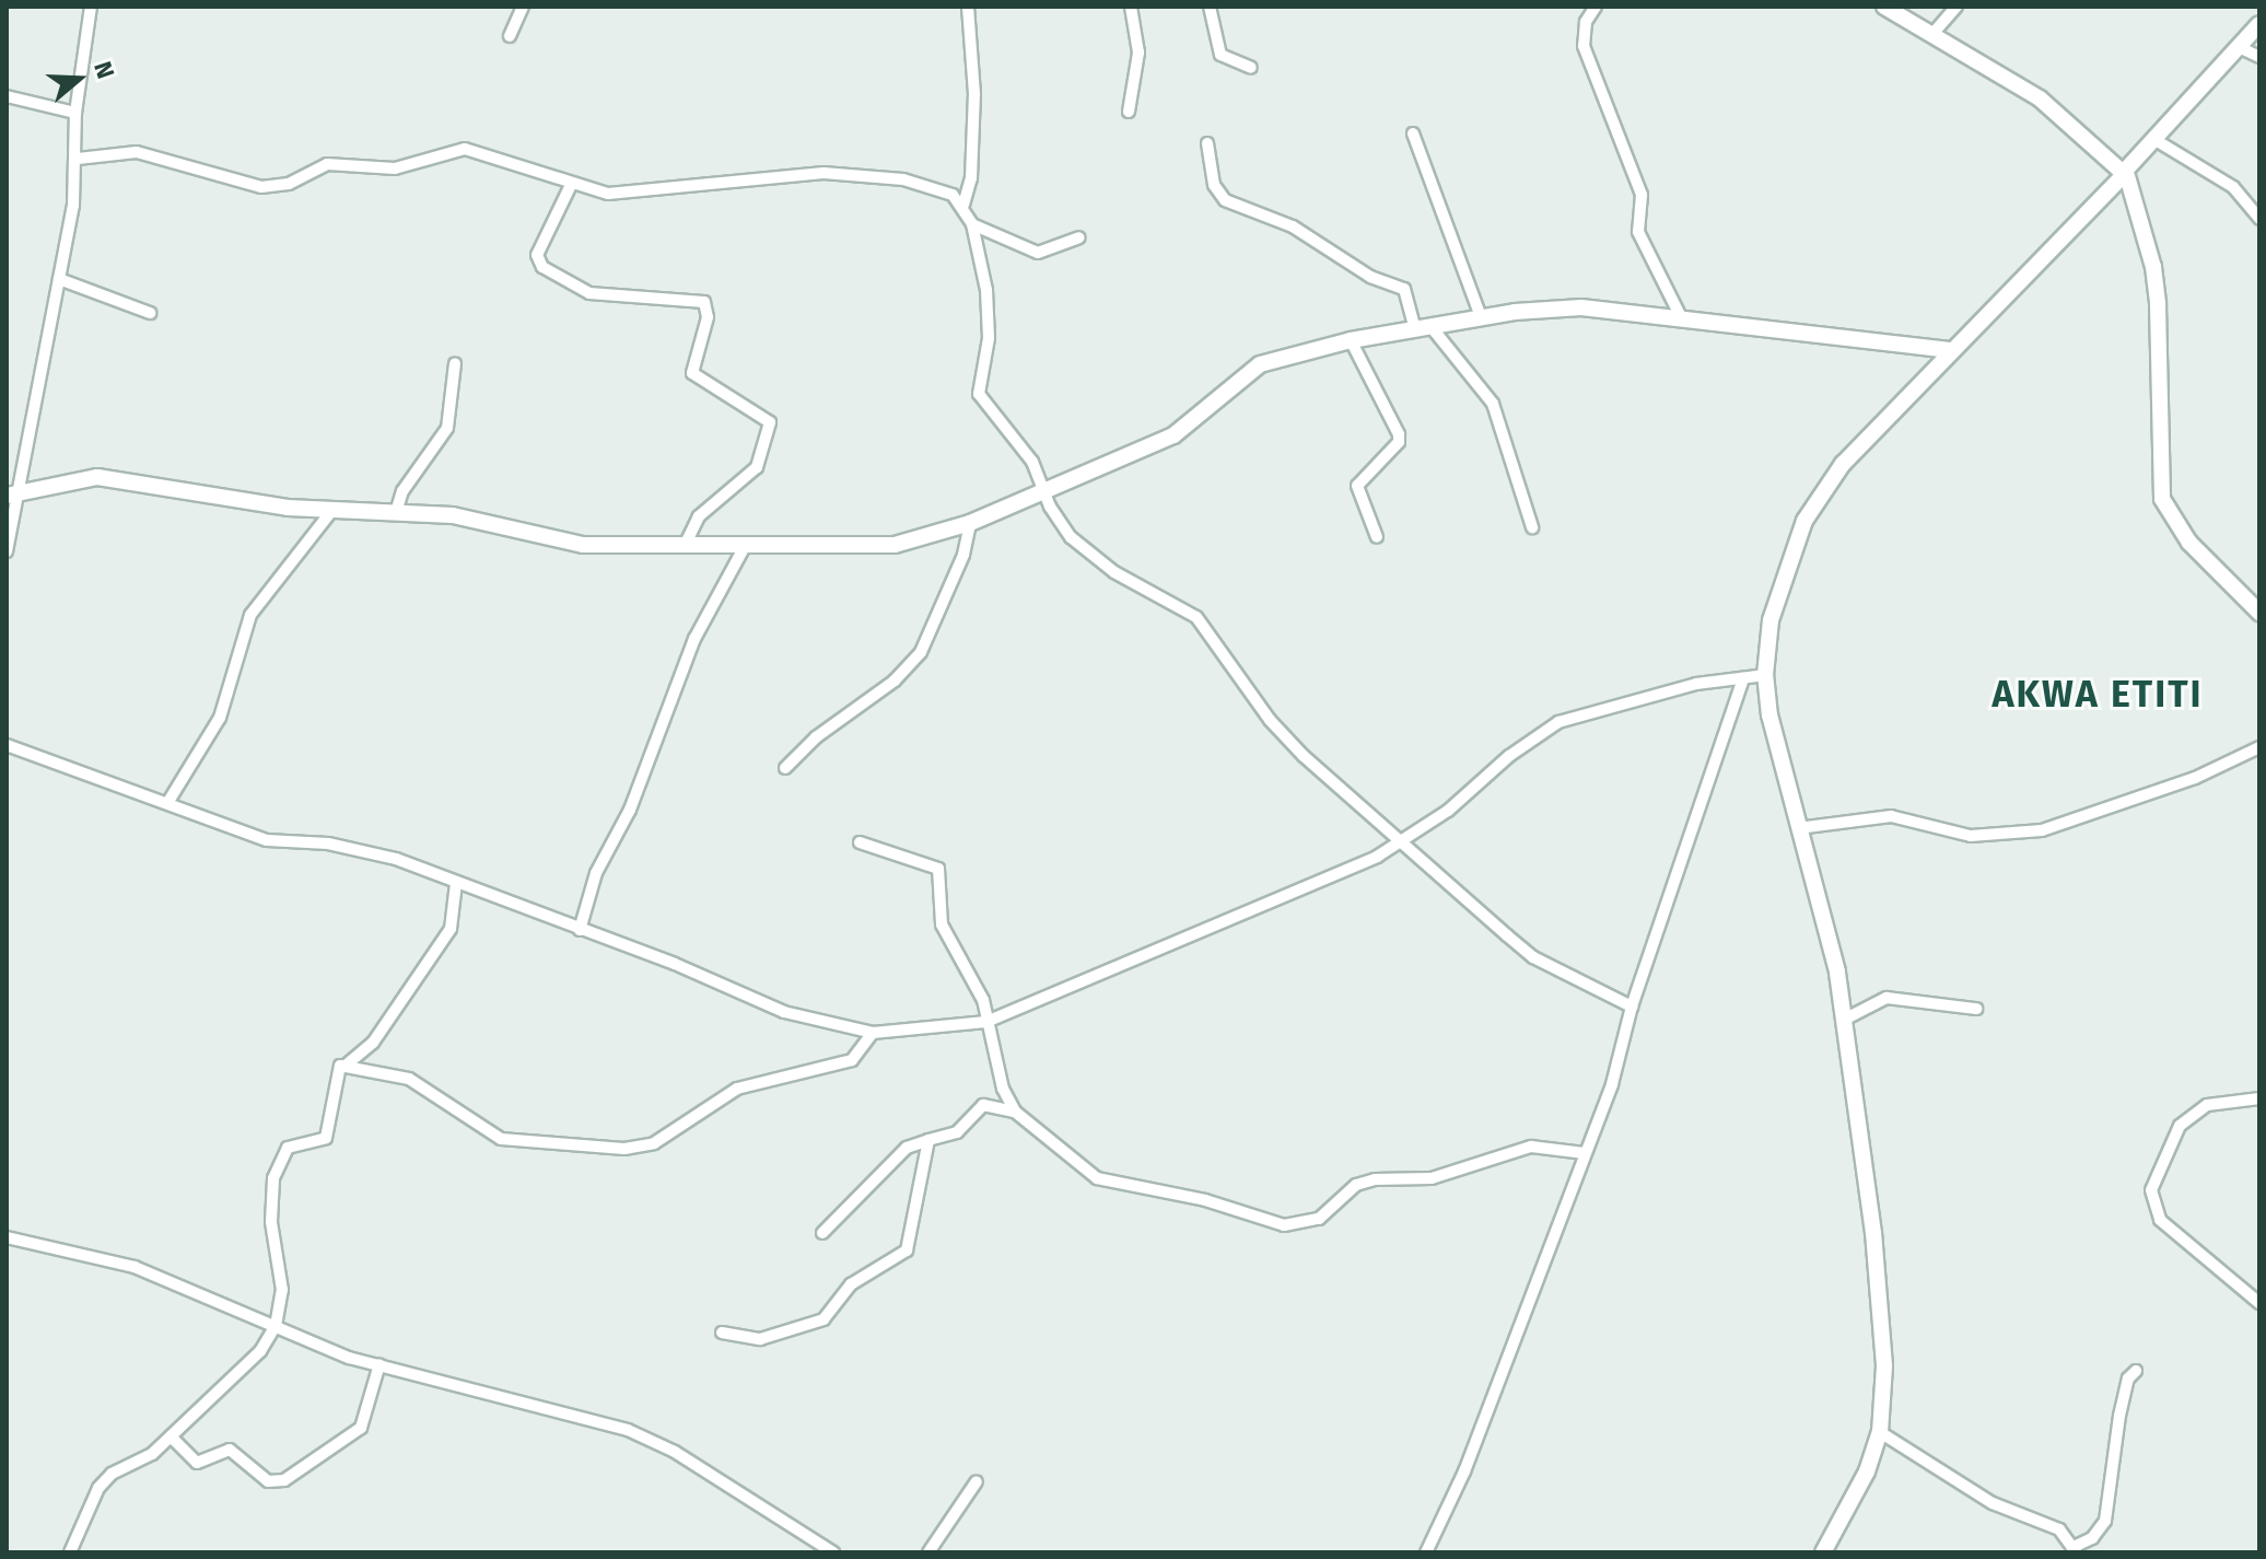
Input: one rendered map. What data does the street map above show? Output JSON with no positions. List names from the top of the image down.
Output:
{
  "districts": ["AKWA ETITI"],
  "north": "right"
}
